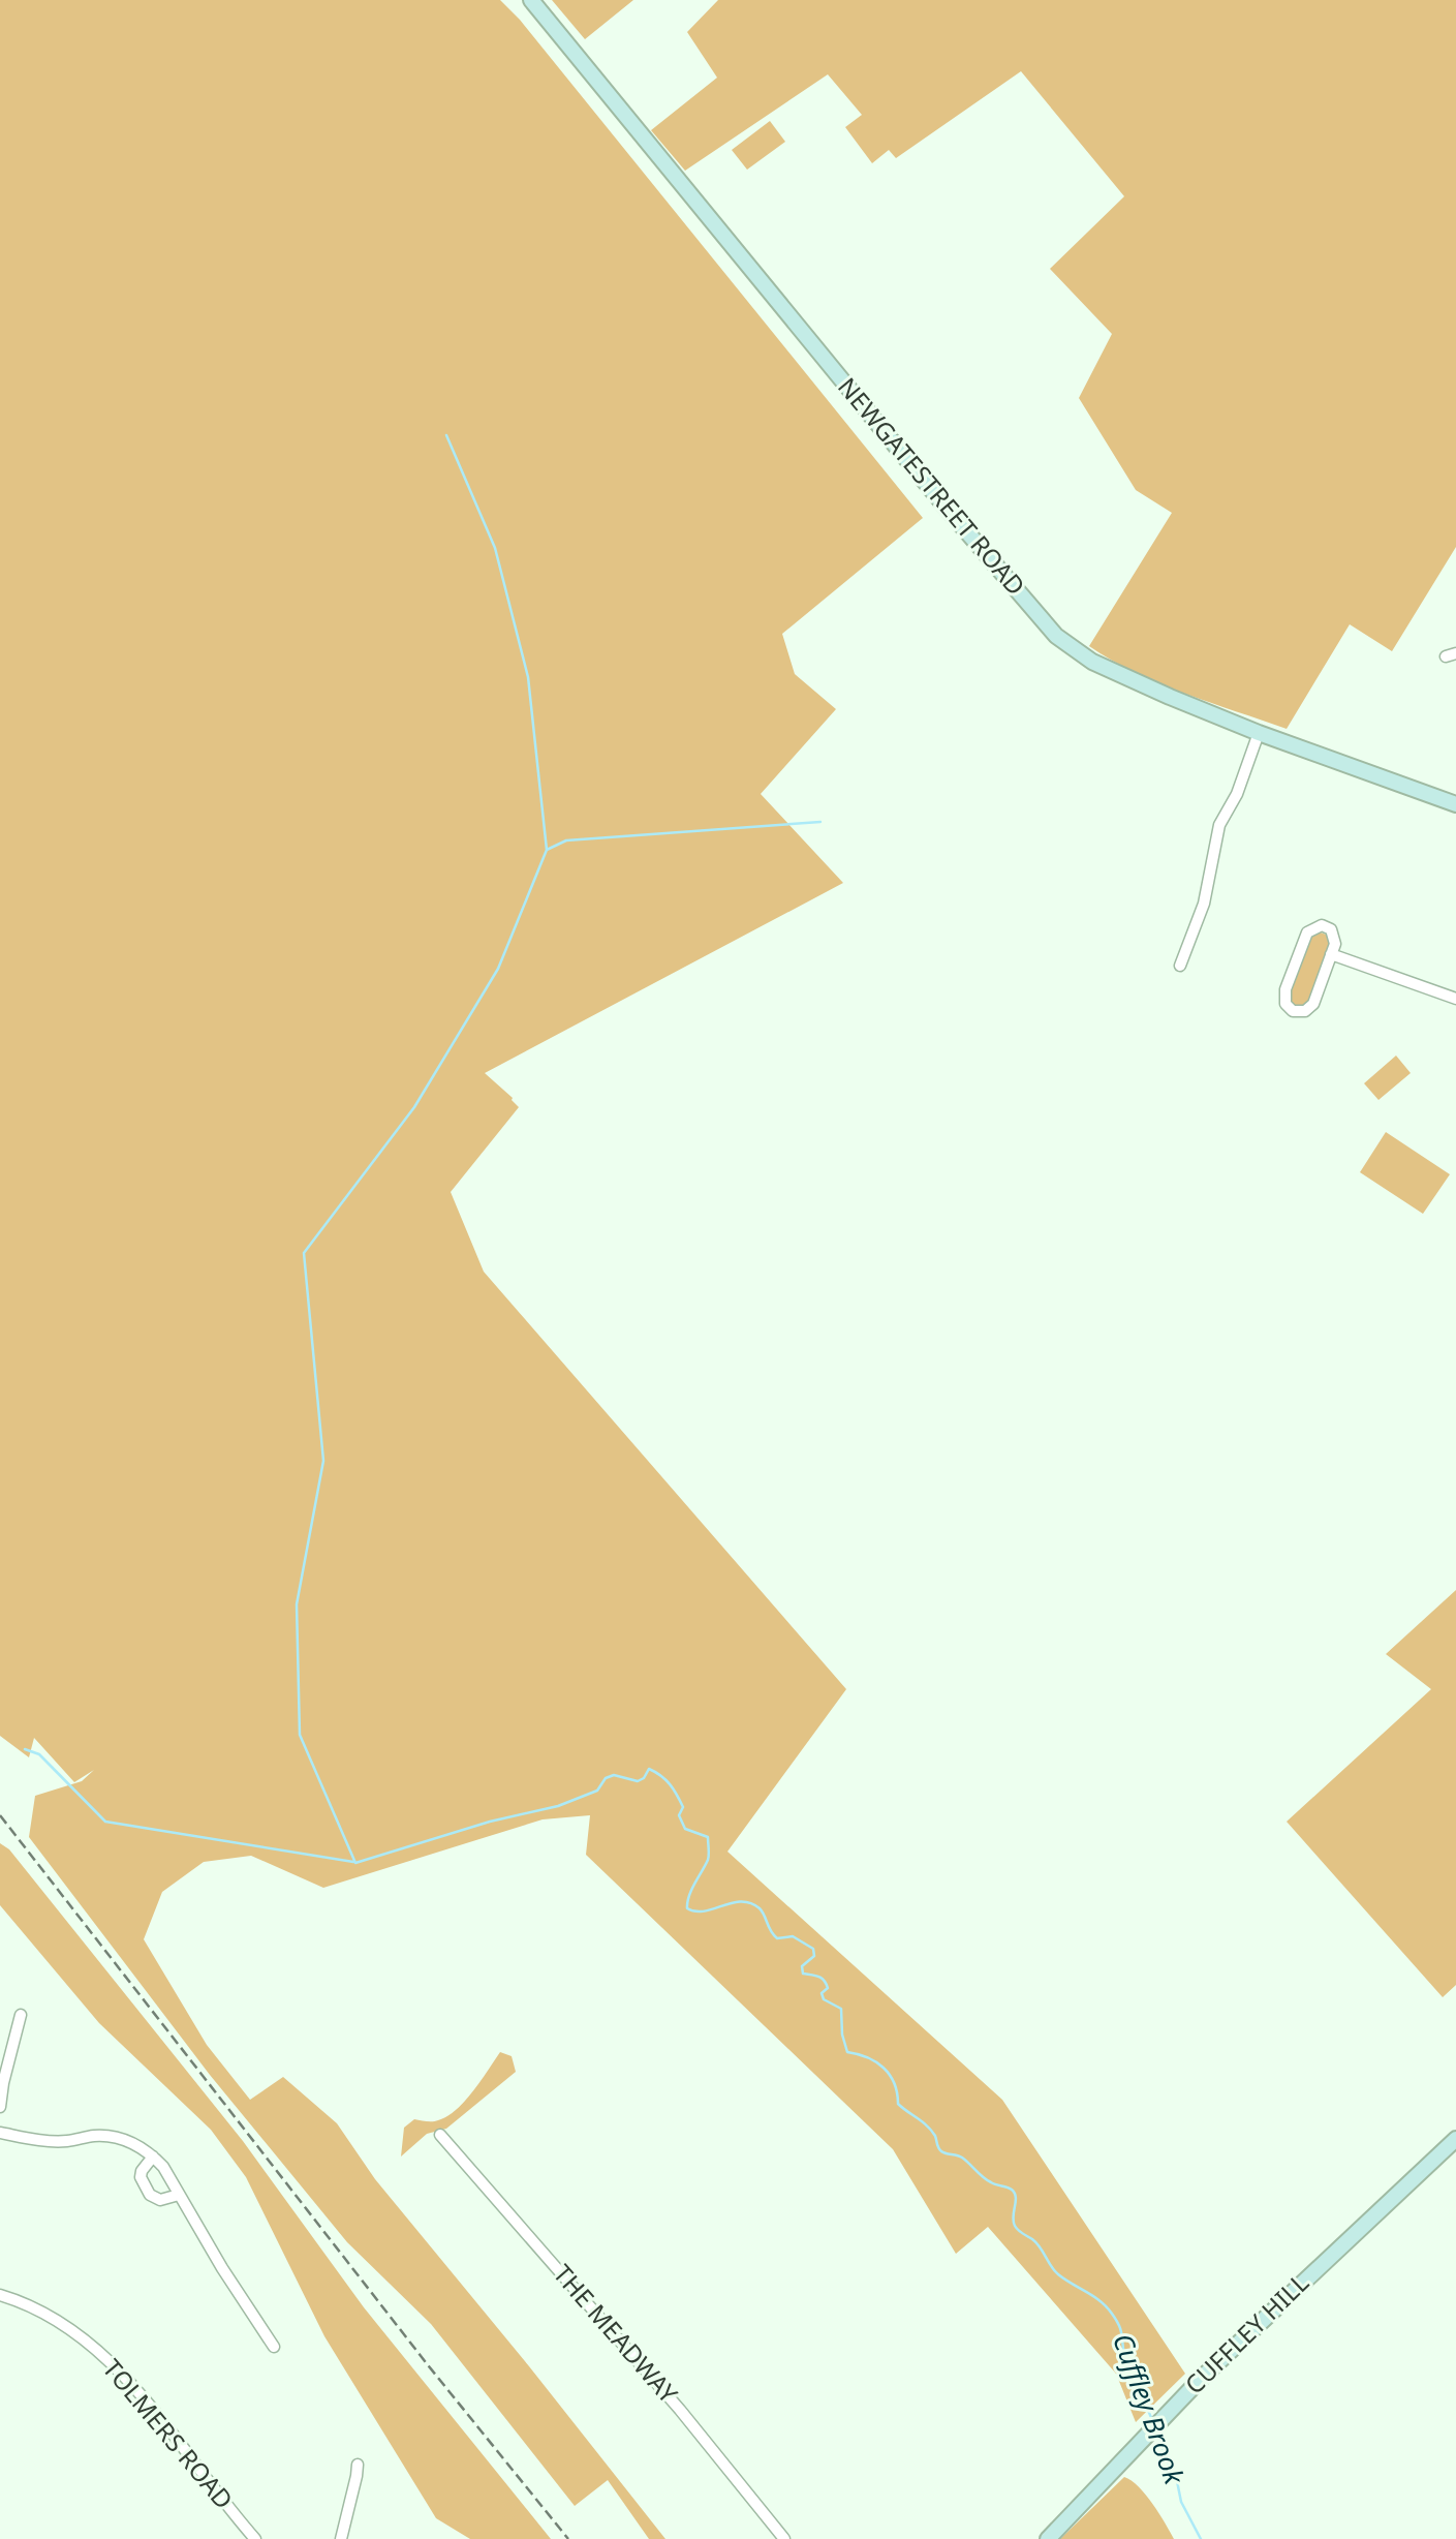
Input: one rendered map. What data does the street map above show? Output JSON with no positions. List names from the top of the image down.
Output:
{
  "streets": {
    "street": [
      "NEWGATESTREET ROAD",
      "THE MEADWAY",
      "CUFFLEY HILL",
      "TOLMERS ROAD"
    ]
  },
  "water": ["Cuffley Brook"]
}
